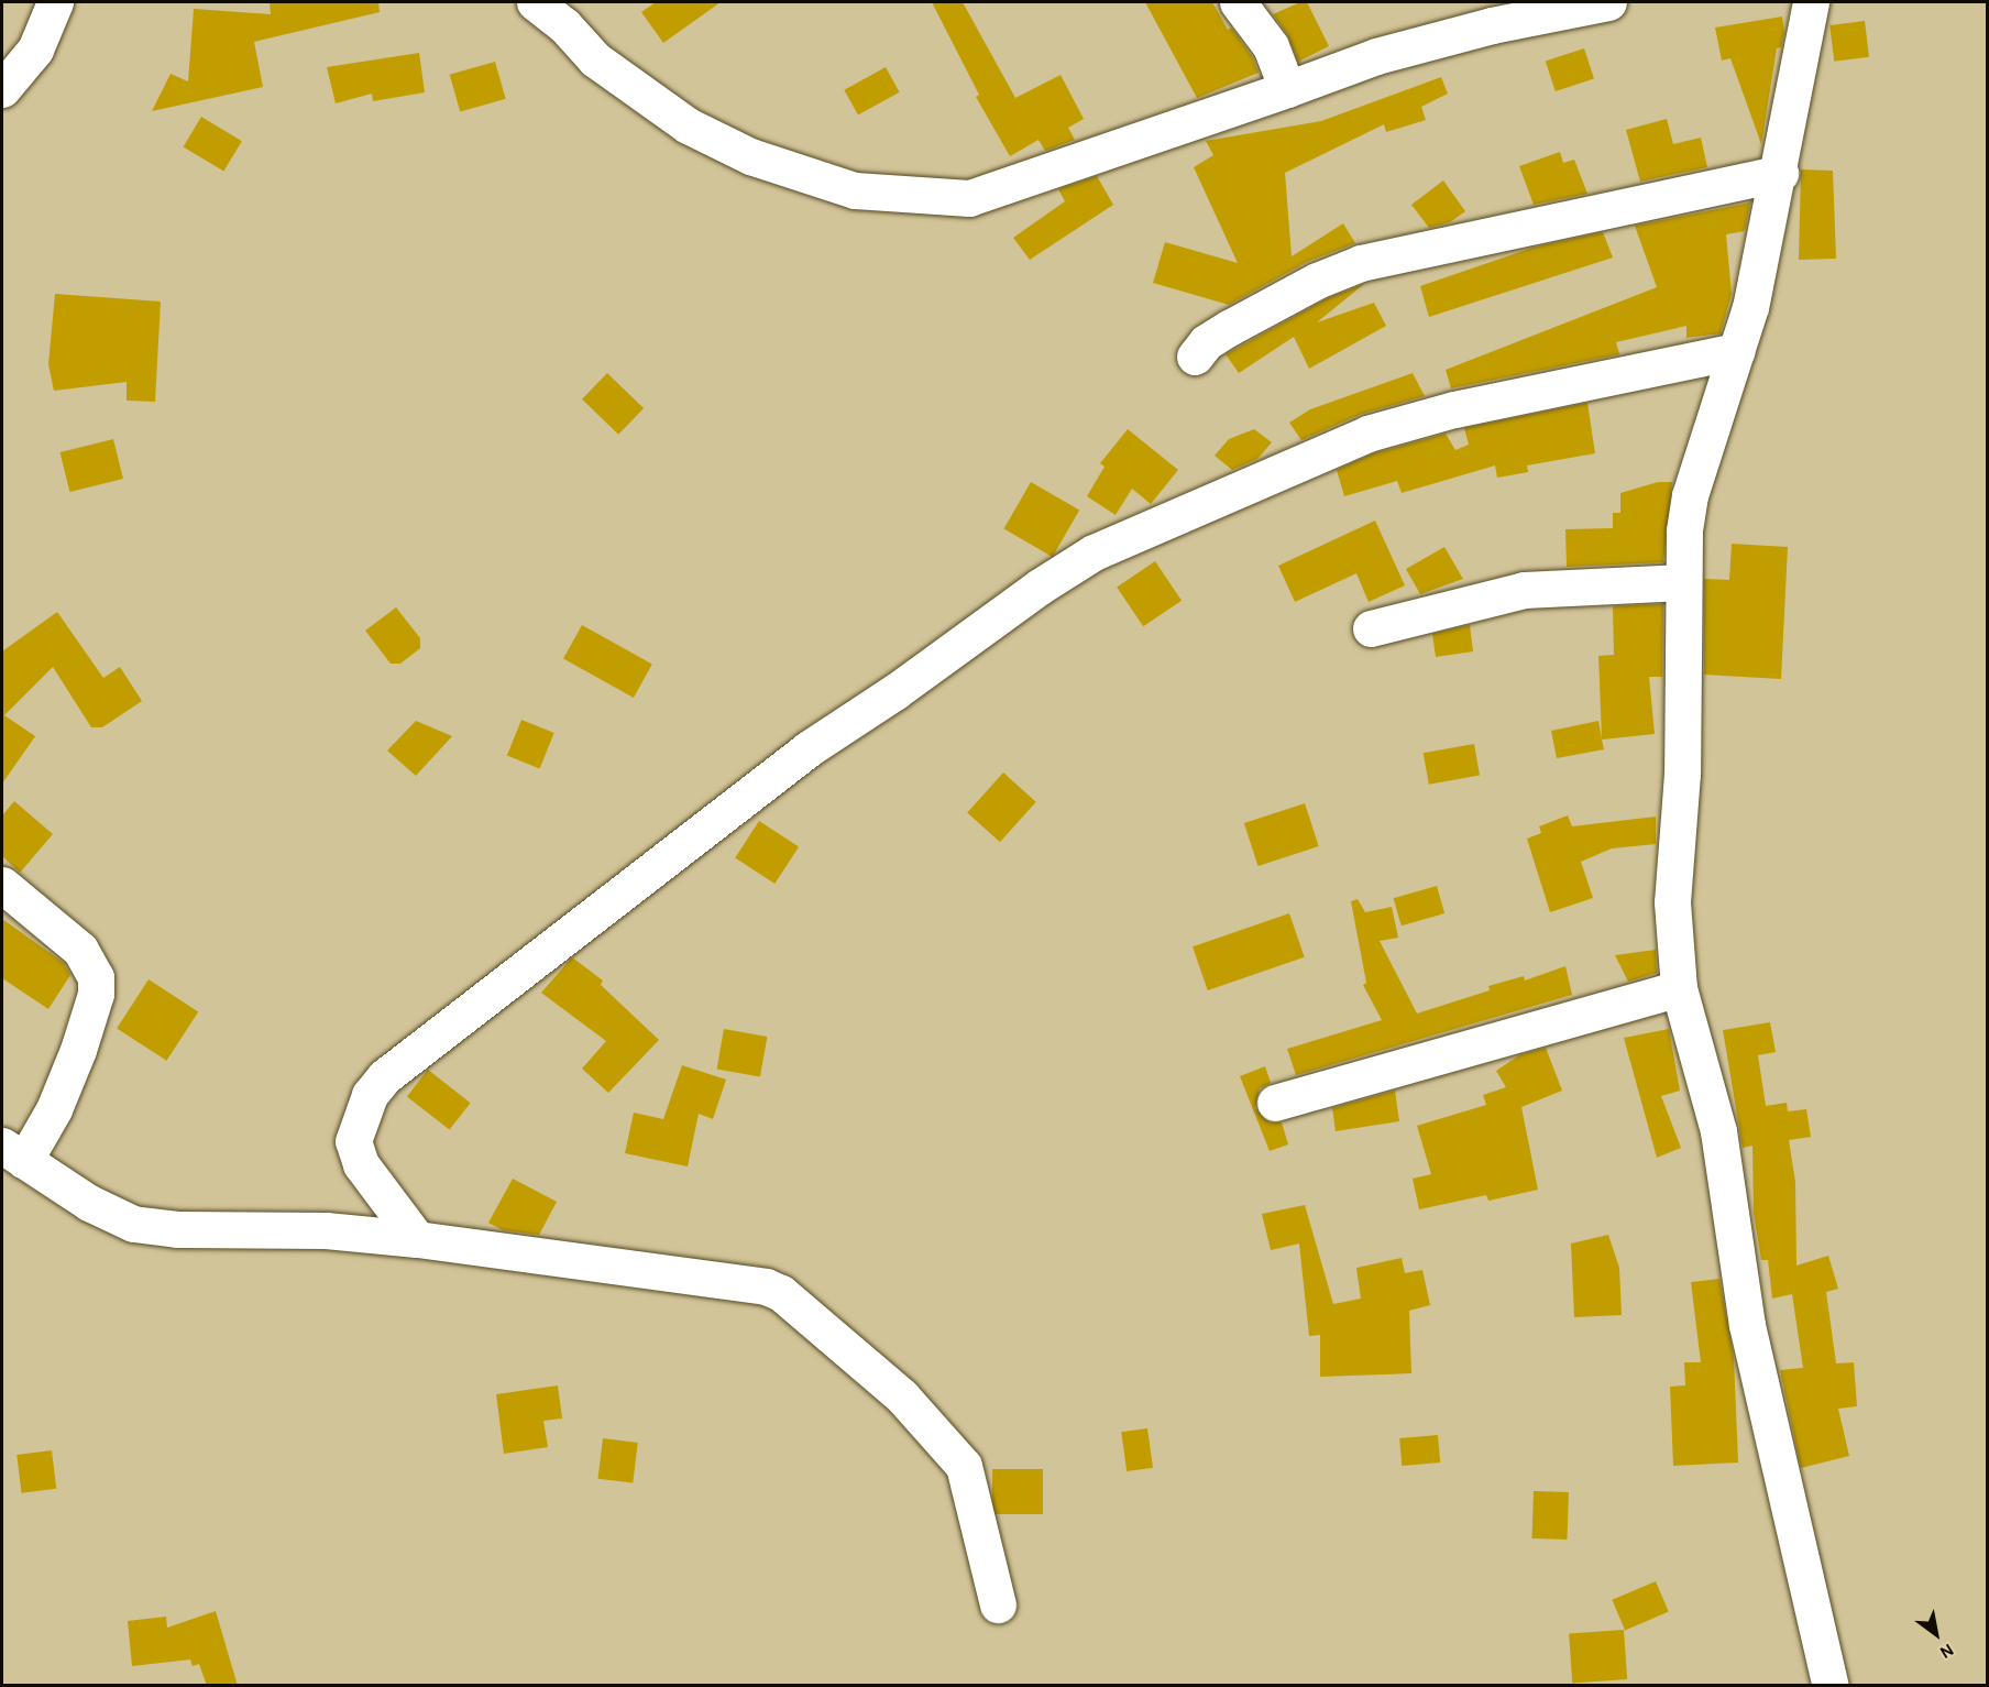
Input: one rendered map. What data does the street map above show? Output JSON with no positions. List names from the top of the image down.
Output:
{
  "north": "bottom right"
}
